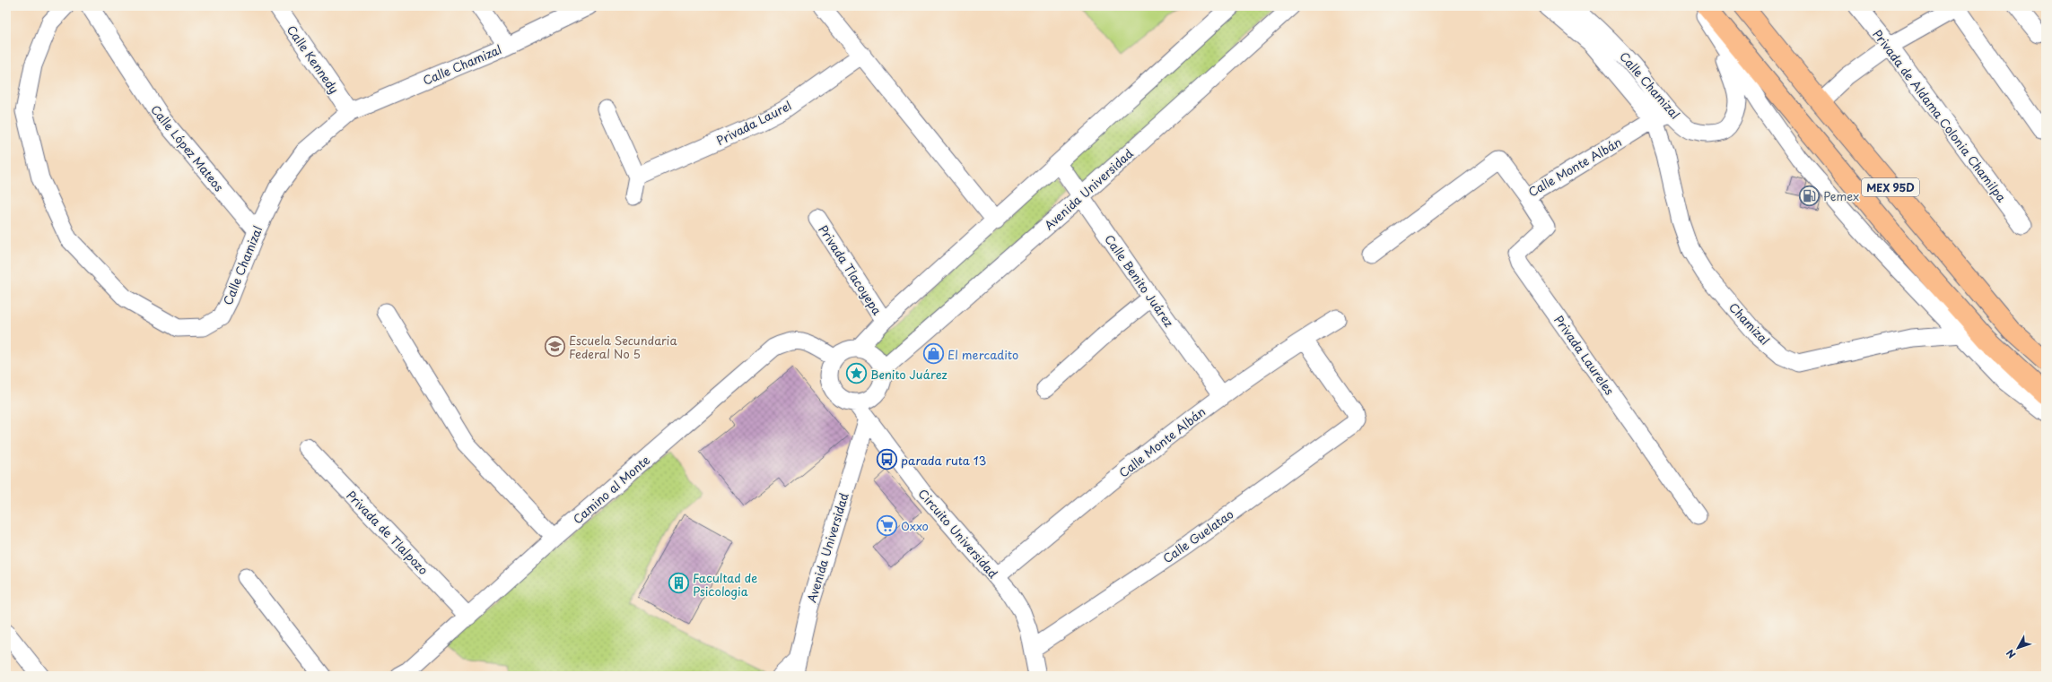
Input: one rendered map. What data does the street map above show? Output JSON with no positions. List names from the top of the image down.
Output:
{
  "streets": {
    "highway": ["MEX 95D"],
    "street": [
      "Calle Kennedy",
      "Calle Chamizal",
      "Privada de Aldama Colonia Chamilpa",
      "Privada Laurel",
      "Calle López Mateos",
      "Calle Monte Albán",
      "Avenida Universidad",
      "Privada Tlacoyepa",
      "Calle Benito Juárez",
      "Chamizal",
      "Privada Laureles",
      "Camino al Monte",
      "Privada de Tlalpozo",
      "Circuito Universidad",
      "Calle Guelatao"
    ]
  },
  "crossings": [
    ["Calle Kennedy", "Calle Chamizal"],
    ["Calle Chamizal", "Calle López Mateos"],
    ["Calle Chamizal", "Calle Monte Albán"],
    ["Calle Chamizal", "Chamizal"],
    ["Calle Monte Albán", "Calle Benito Juárez"],
    ["Calle Monte Albán", "Chamizal"],
    ["Calle Monte Albán", "Privada Laureles"],
    ["Calle Monte Albán", "Circuito Universidad"],
    ["Calle Monte Albán", "Calle Guelatao"],
    ["Avenida Universidad", "Calle Benito Juárez"],
    ["Avenida Universidad", "Camino al Monte"],
    ["Avenida Universidad", "Circuito Universidad"],
    ["Camino al Monte", "Privada de Tlalpozo"],
    ["Camino al Monte", "Circuito Universidad"],
    ["Circuito Universidad", "Calle Guelatao"]
  ],
  "places": {
    "fuel station": ["Pemex"],
    "school or university": ["Escuela Secundaria Federal No 5"],
    "shop": ["El mercadito"],
    "place": ["Benito Juárez"],
    "bus stop": ["parada ruta 13"],
    "supermarket": ["Oxxo"],
    "building": ["Facultad de Psicologia"]
  },
  "north": "bottom left"
}
